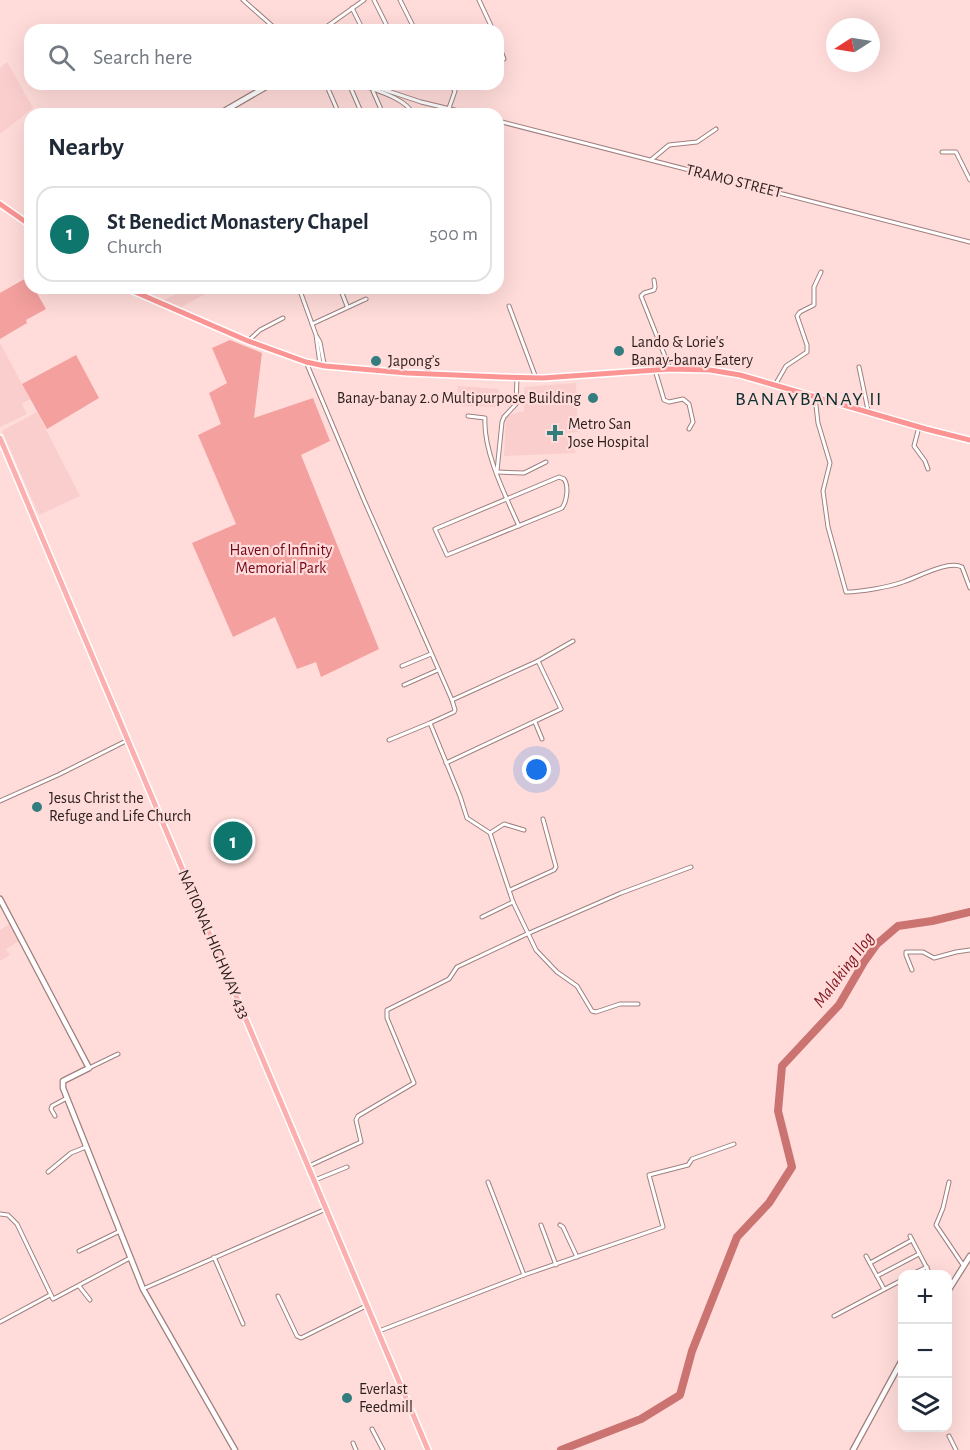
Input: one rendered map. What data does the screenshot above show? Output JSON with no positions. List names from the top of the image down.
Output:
{
  "streets": {
    "main road": ["NATIONAL HIGHWAY 433"],
    "street": ["TRAMO STREET"]
  },
  "districts": ["BANAYBANAY II"],
  "water": ["Malaking Ilog"],
  "parks": ["Haven of Infinity Memorial Park"],
  "places": {
    "other": [
      "Lando & Lorie's Banay-banay Eatery",
      "Japong’s",
      "Banay-banay 2.0 Multipurpose Building",
      "Jesus Christ the Refuge and Life Church",
      "Everlast Feedmill"
    ],
    "health": ["Metro San Jose Hospital"]
  },
  "north": "left",
  "page": {
    "search": "Search here",
    "heading": "Nearby",
    "list": [
      {
        "mark": "1",
        "name": "St Benedict Monastery Chapel",
        "note": "Church",
        "value": "500 m"
      }
    ],
    "pins": "1",
    "map_buttons": ["+", "−"]
  }
}
